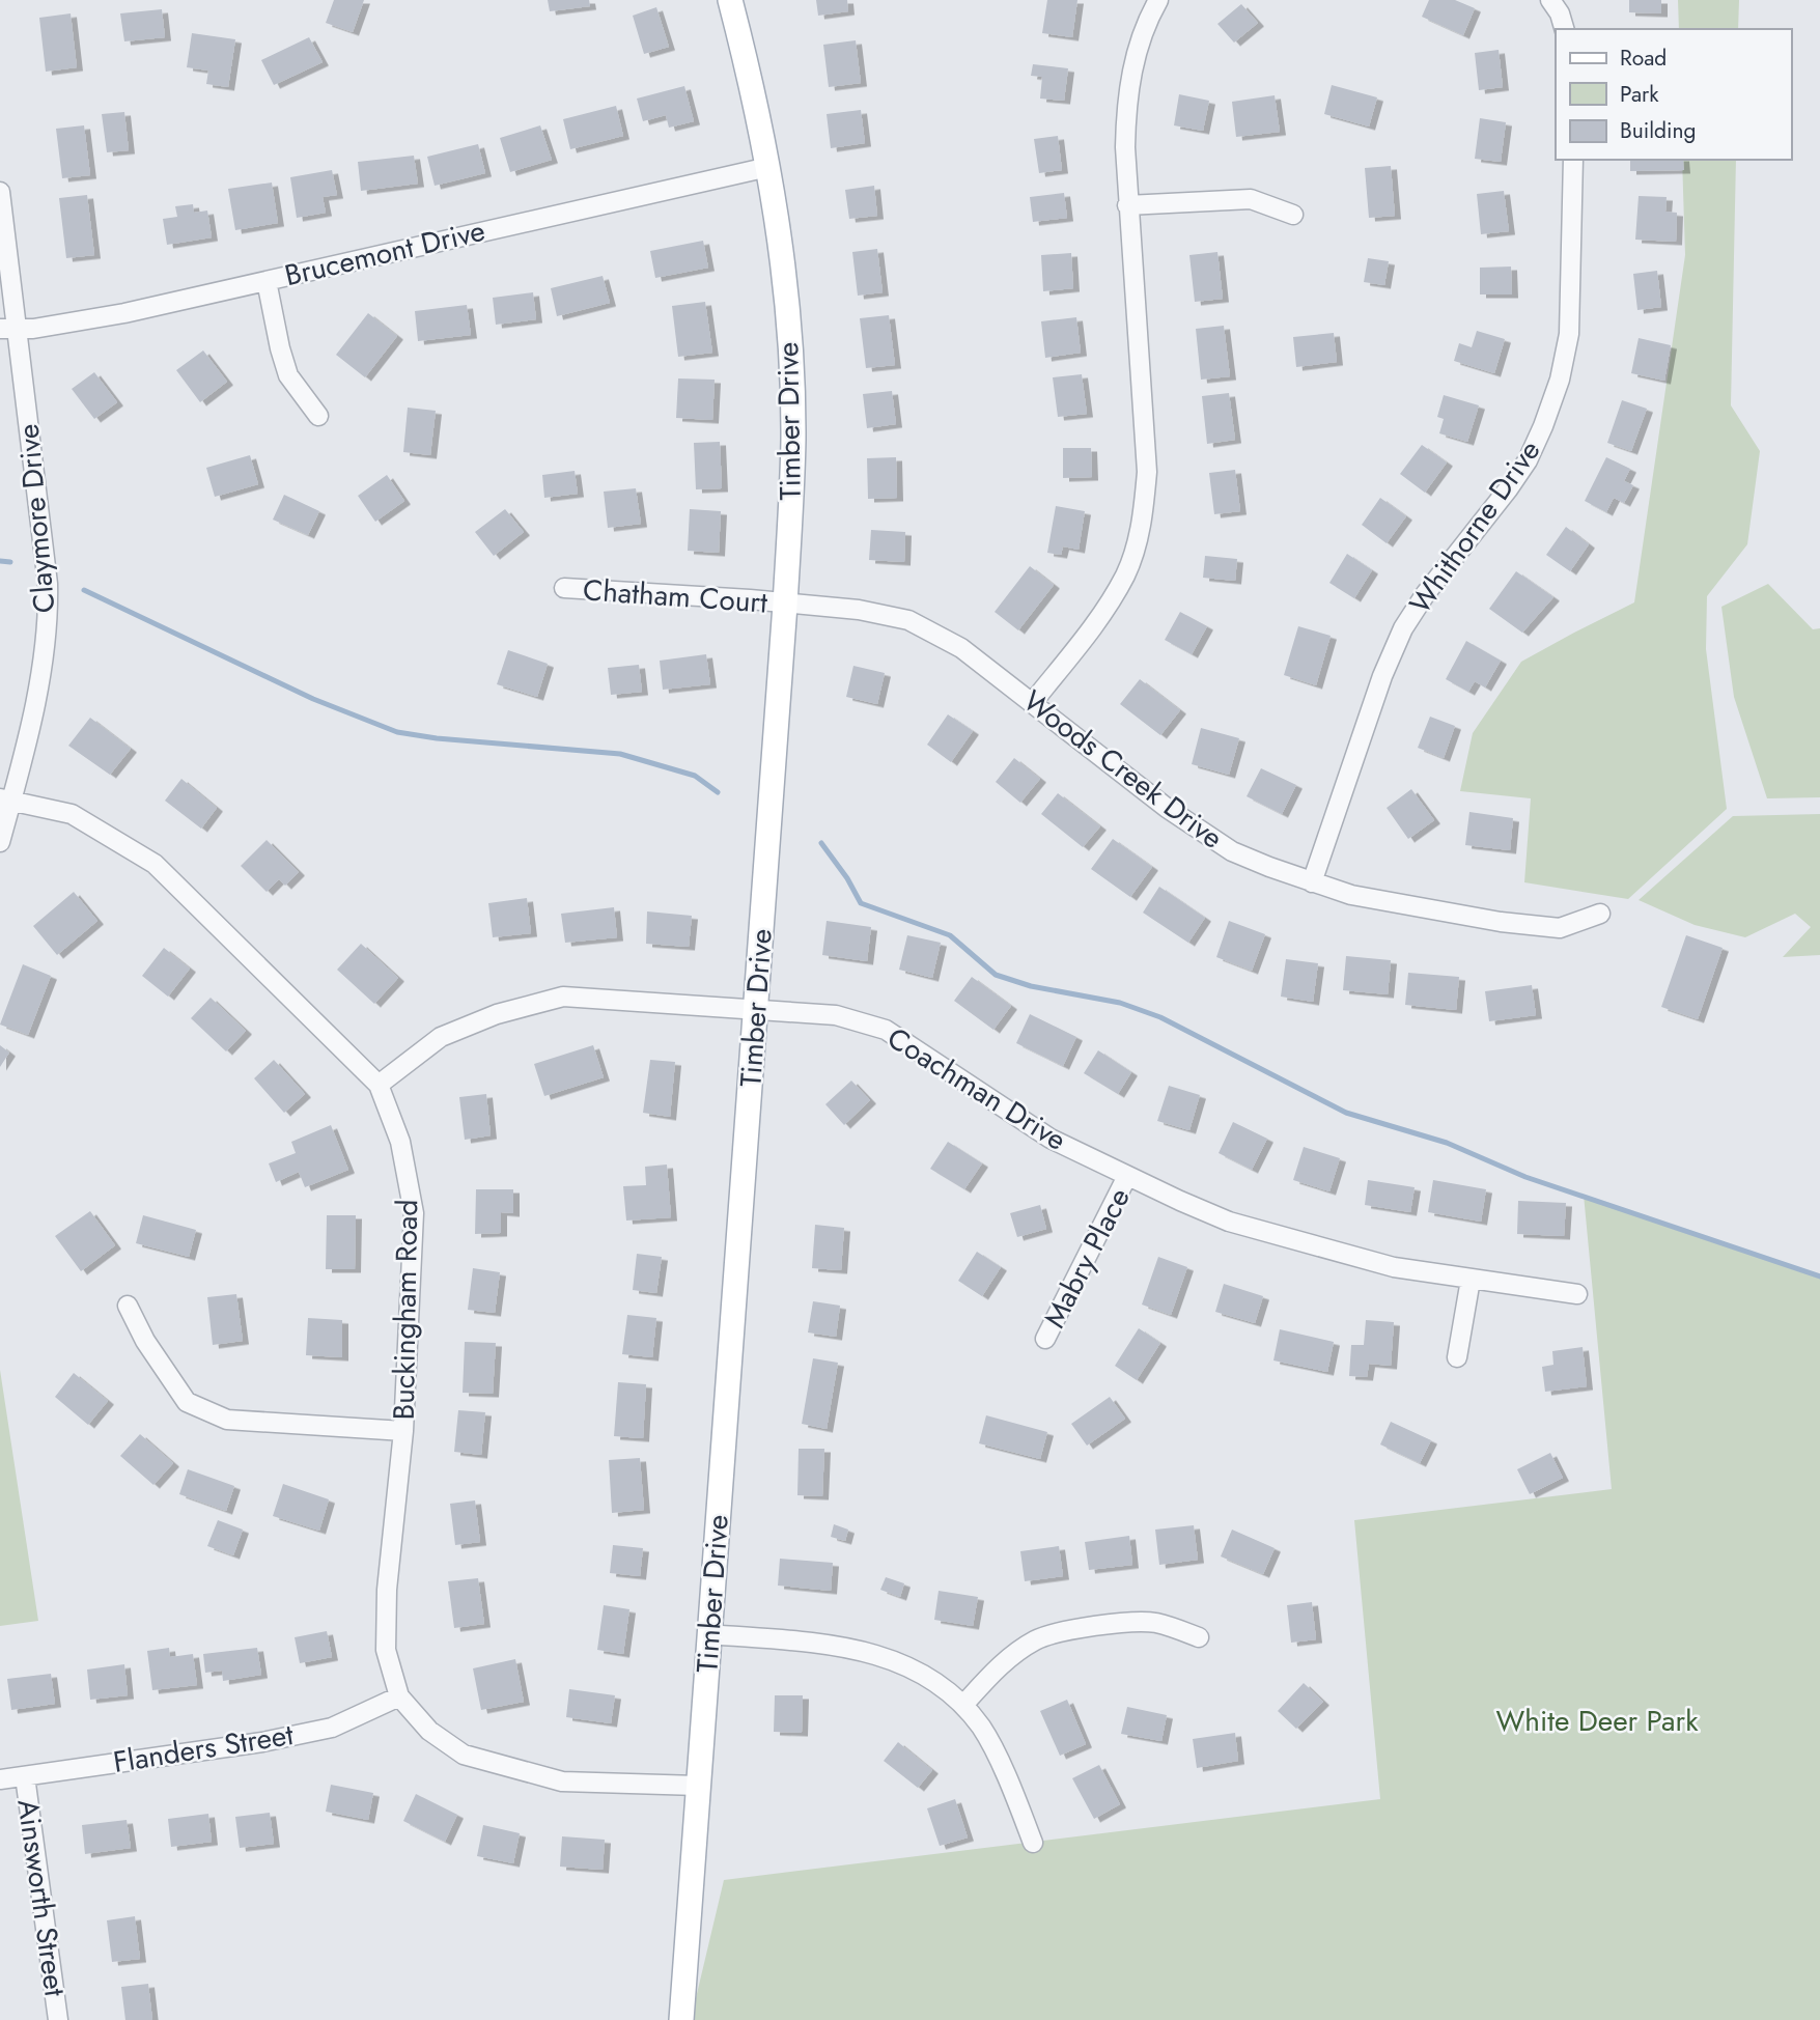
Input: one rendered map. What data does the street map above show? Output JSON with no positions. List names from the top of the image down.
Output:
{
  "streets": {
    "main road": ["Timber Drive"],
    "street": [
      "Brucemont Drive",
      "Claymore Drive",
      "Whithorne Drive",
      "Chatham Court",
      "Woods Creek Drive",
      "Coachman Drive",
      "Mabry Place",
      "Buckingham Road",
      "Flanders Street",
      "Ainsworth Street"
    ]
  },
  "crossings": [
    ["Brucemont Drive", "Timber Drive"],
    ["Brucemont Drive", "Claymore Drive"],
    ["Timber Drive", "Chatham Court"],
    ["Timber Drive", "Woods Creek Drive"],
    ["Timber Drive", "Coachman Drive"],
    ["Timber Drive", "Buckingham Road"],
    ["Claymore Drive", "Buckingham Road"],
    ["Whithorne Drive", "Woods Creek Drive"],
    ["Chatham Court", "Woods Creek Drive"],
    ["Coachman Drive", "Mabry Place"],
    ["Coachman Drive", "Buckingham Road"],
    ["Buckingham Road", "Flanders Street"],
    ["Flanders Street", "Ainsworth Street"]
  ],
  "parks": ["White Deer Park"],
  "legend": ["Road", "Park", "Building"]
}
